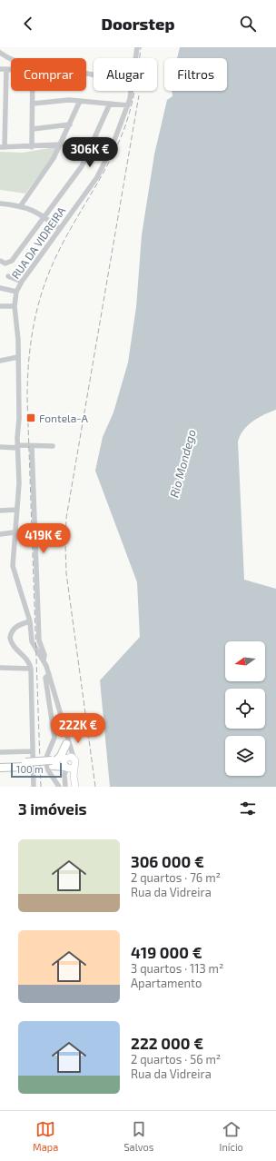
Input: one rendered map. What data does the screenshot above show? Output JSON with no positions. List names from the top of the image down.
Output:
{
  "streets": {
    "street": ["RUA DA VIDREIRA"]
  },
  "water": ["Rio Mondego"],
  "places": {
    "transit": ["Fontela-A"]
  },
  "scale_bar": "100 m",
  "north": "left",
  "page": {
    "header": "Doorstep",
    "chip": ["Comprar", "Alugar", "Filtros"],
    "price": ["306K €", "419K €", "222K €"],
    "scale": "100 m",
    "heading": "3 imóveis",
    "list": [
      {
        "name": "306 000 €",
        "note": "2 quartos · 76 m² · Rua da Vidreira"
      },
      {
        "name": "419 000 €",
        "note": "3 quartos · 113 m² · Apartamento"
      },
      {
        "name": "222 000 €",
        "note": "2 quartos · 56 m² · Rua da Vidreira"
      }
    ],
    "tabs": ["Mapa", "Salvos", "Início"]
  }
}
